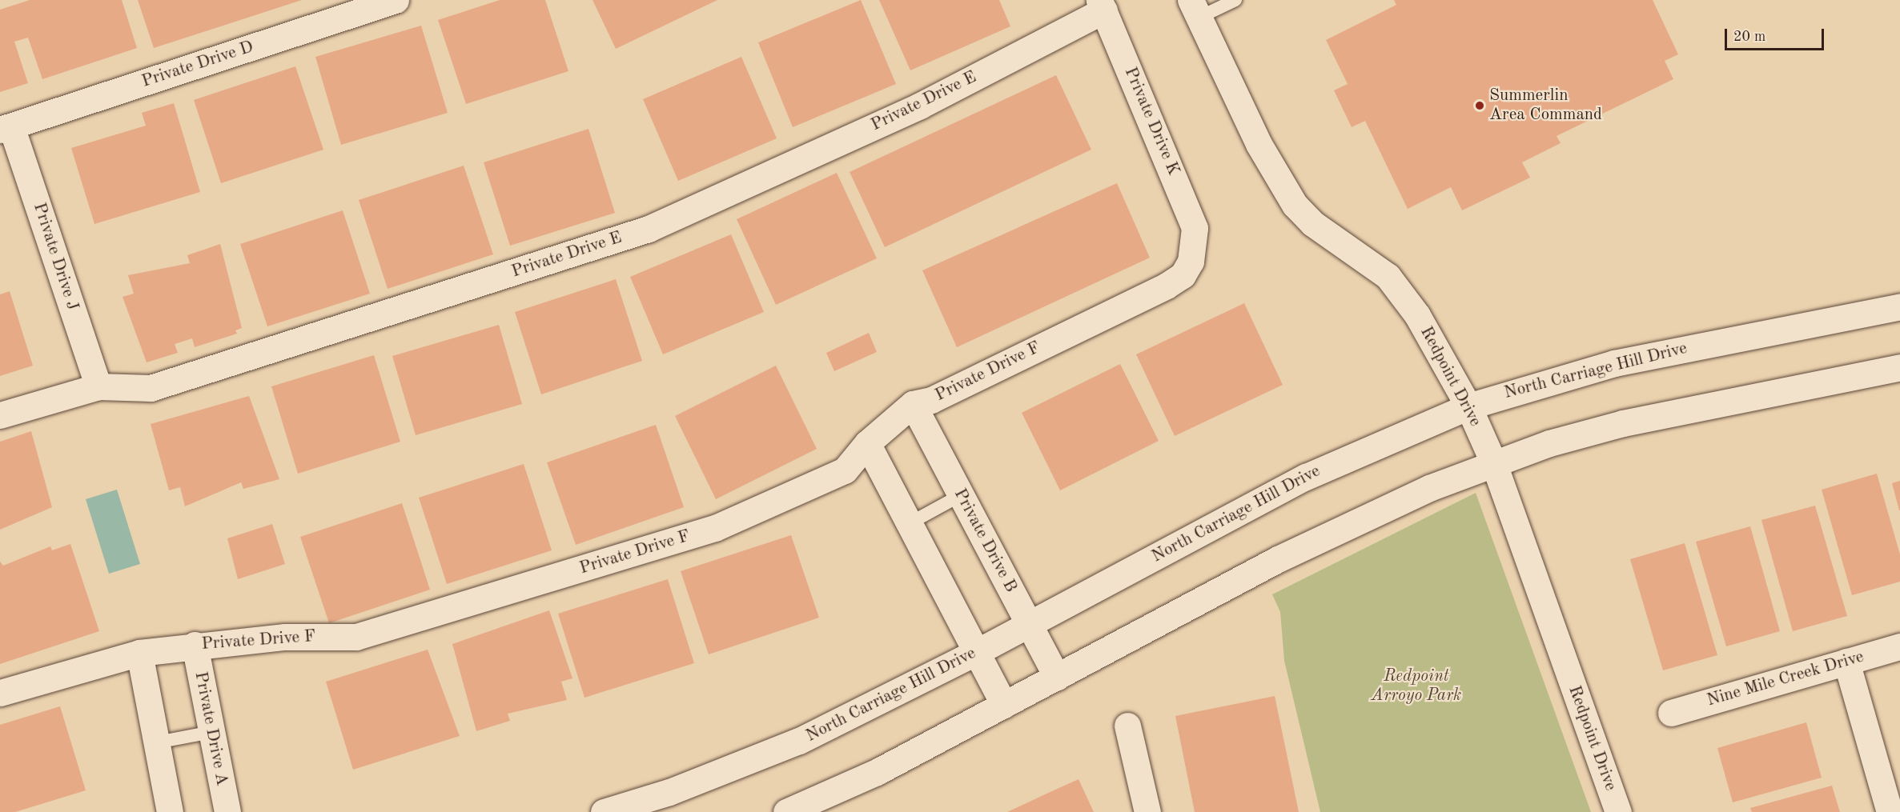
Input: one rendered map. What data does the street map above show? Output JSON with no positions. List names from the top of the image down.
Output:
{
  "streets": {
    "street": [
      "Private Drive D",
      "Private Drive E",
      "Private Drive K",
      "Private Drive J",
      "North Carriage Hill Drive",
      "Private Drive F",
      "Redpoint Drive",
      "Private Drive B",
      "Nine Mile Creek Drive",
      "Private Drive A"
    ]
  },
  "crossings": [
    ["Private Drive D", "Private Drive J"],
    ["Private Drive E", "Private Drive K"],
    ["Private Drive E", "Private Drive J"],
    ["Private Drive K", "Private Drive F"],
    ["North Carriage Hill Drive", "Redpoint Drive"],
    ["North Carriage Hill Drive", "Private Drive B"],
    ["Private Drive F", "Private Drive B"],
    ["Private Drive F", "Private Drive A"]
  ],
  "parks": ["Redpoint Arroyo Park"],
  "places": ["Summerlin Area Command"],
  "scale_bar": "20 m"
}
